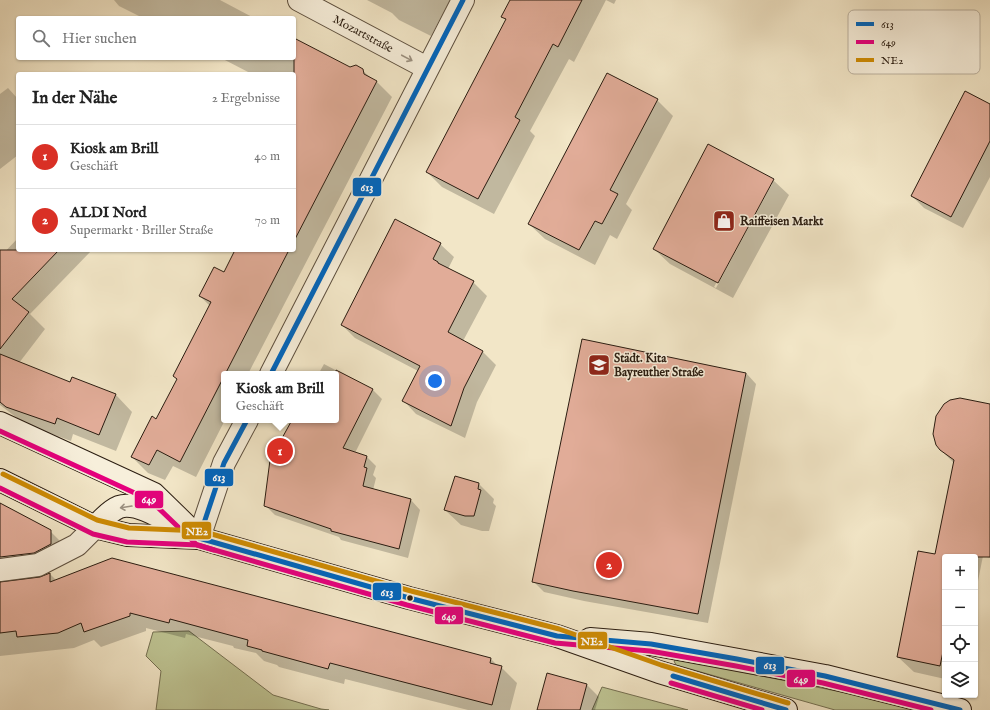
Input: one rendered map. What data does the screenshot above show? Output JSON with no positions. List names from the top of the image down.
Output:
{
  "streets": {
    "main road": ["Mozartstraße"]
  },
  "one_way": ["Mozartstraße"],
  "places": {
    "shop": ["Raiffeisen Markt"],
    "school or university": ["Städt. Kita Bayreuther Straße"]
  },
  "lines": ["transit line 613", "transit line 649", "transit line NE2"],
  "legend": ["613", "649", "NE2"],
  "page": {
    "search": "Hier suchen",
    "heading": ["In der Nähe", "2 Ergebnisse"],
    "list": [
      {
        "mark": "1",
        "name": "Kiosk am Brill",
        "note": "Geschäft",
        "value": "40 m"
      },
      {
        "mark": "2",
        "name": "ALDI Nord",
        "note": "Supermarkt · Briller Straße",
        "value": "70 m"
      }
    ],
    "popup": ["Kiosk am Brill", "Geschäft"],
    "pins": ["1", "2"],
    "map_buttons": ["+", "−"]
  }
}
